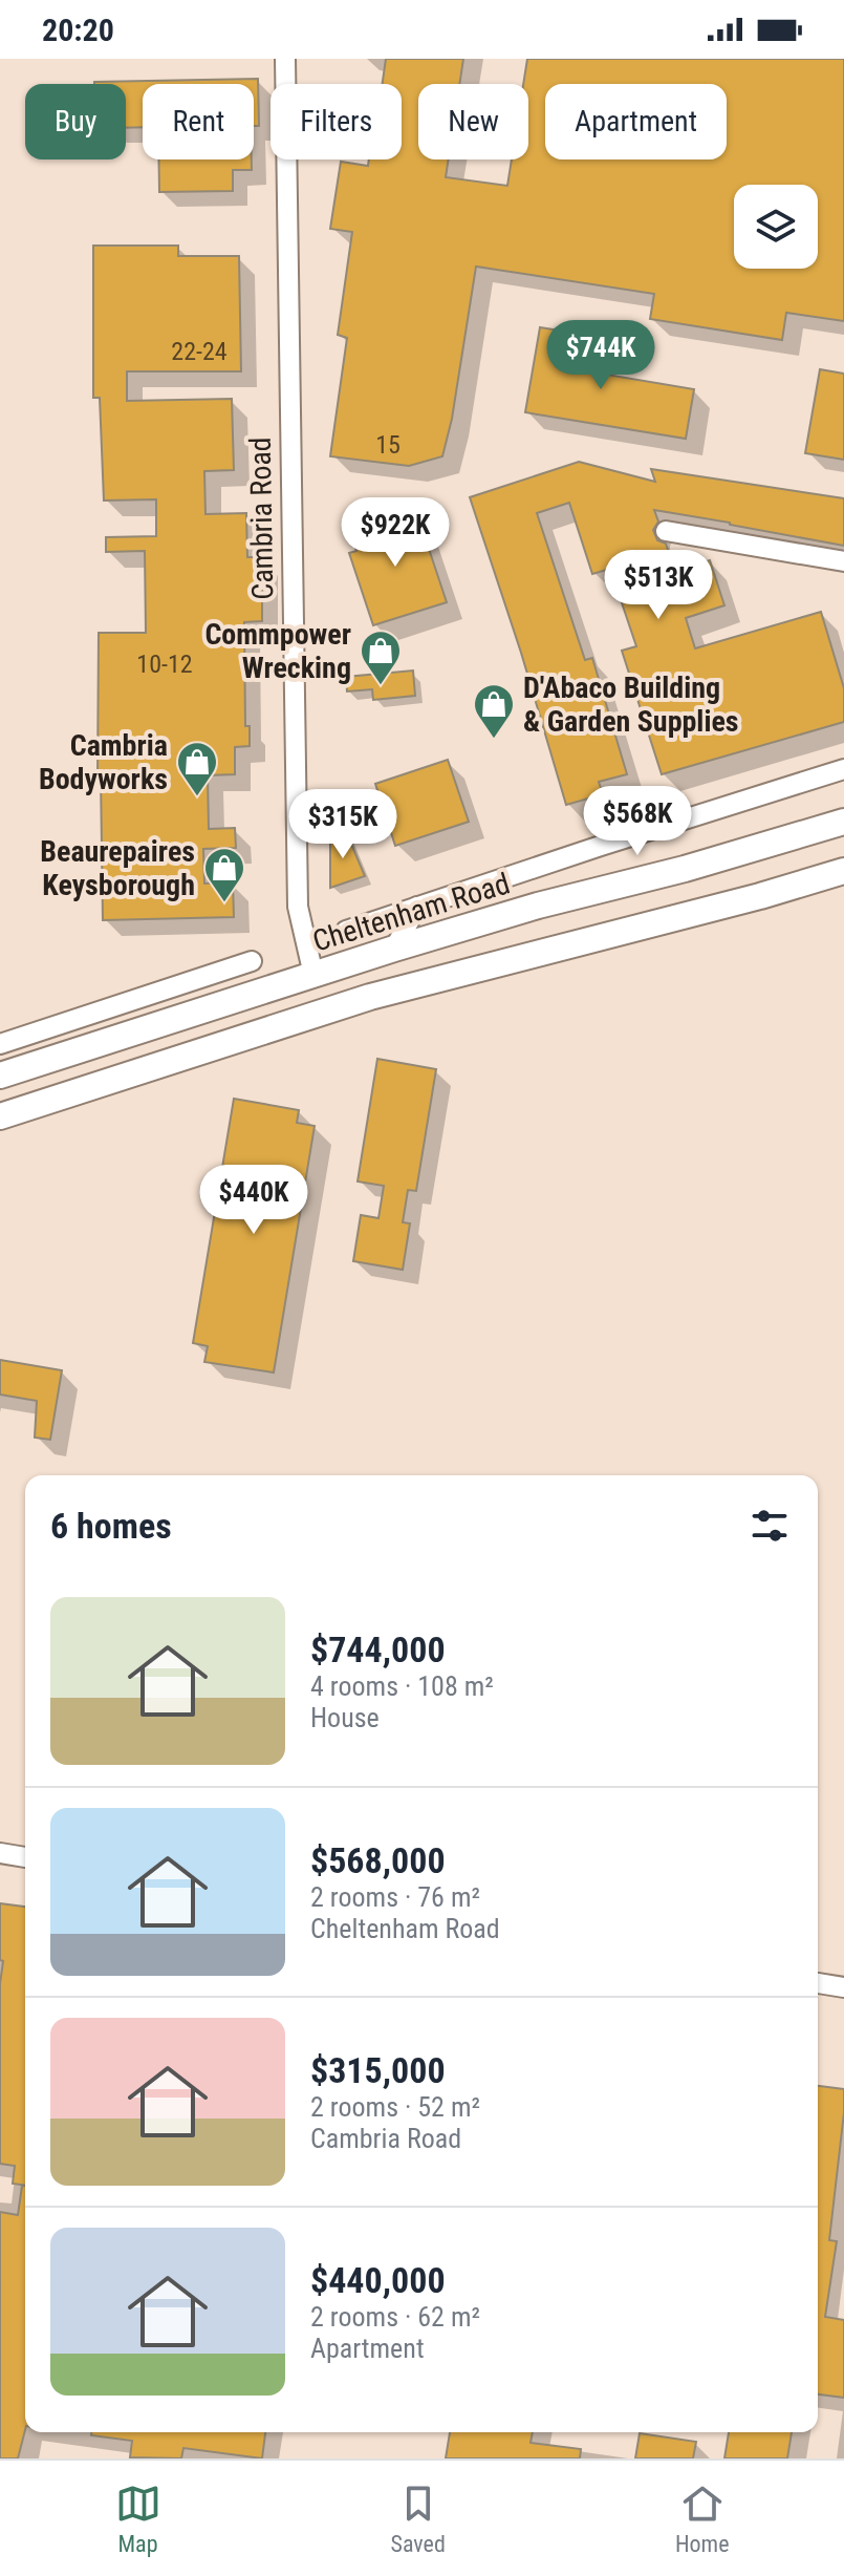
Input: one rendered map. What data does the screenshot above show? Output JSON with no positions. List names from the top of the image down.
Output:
{
  "streets": {
    "main road": ["Cheltenham Road"],
    "street": ["Cambria Road"]
  },
  "crossings": [
    ["Cambria Road", "Cheltenham Road"]
  ],
  "places": {
    "shop": [
      "Commpower Wrecking",
      "D'Abaco Building & Garden Supplies",
      "Cambria Bodyworks",
      "Beaurepaires Keysborough"
    ]
  },
  "house_numbers": ["22-24", "15", "10-12"],
  "page": {
    "status": "20:20",
    "chip": [
      "Buy",
      "Rent",
      "Filters",
      "New",
      "Apartment"
    ],
    "price": [
      "$744K",
      "$922K",
      "$513K",
      "$568K",
      "$315K",
      "$440K"
    ],
    "heading": "6 homes",
    "list": [
      {
        "name": "$744,000",
        "note": "4 rooms · 108 m² · House"
      },
      {
        "name": "$568,000",
        "note": "2 rooms · 76 m² · Cheltenham Road"
      },
      {
        "name": "$315,000",
        "note": "2 rooms · 52 m² · Cambria Road"
      },
      {
        "name": "$440,000",
        "note": "2 rooms · 62 m² · Apartment"
      }
    ],
    "tabs": ["Map", "Saved", "Home"]
  }
}
